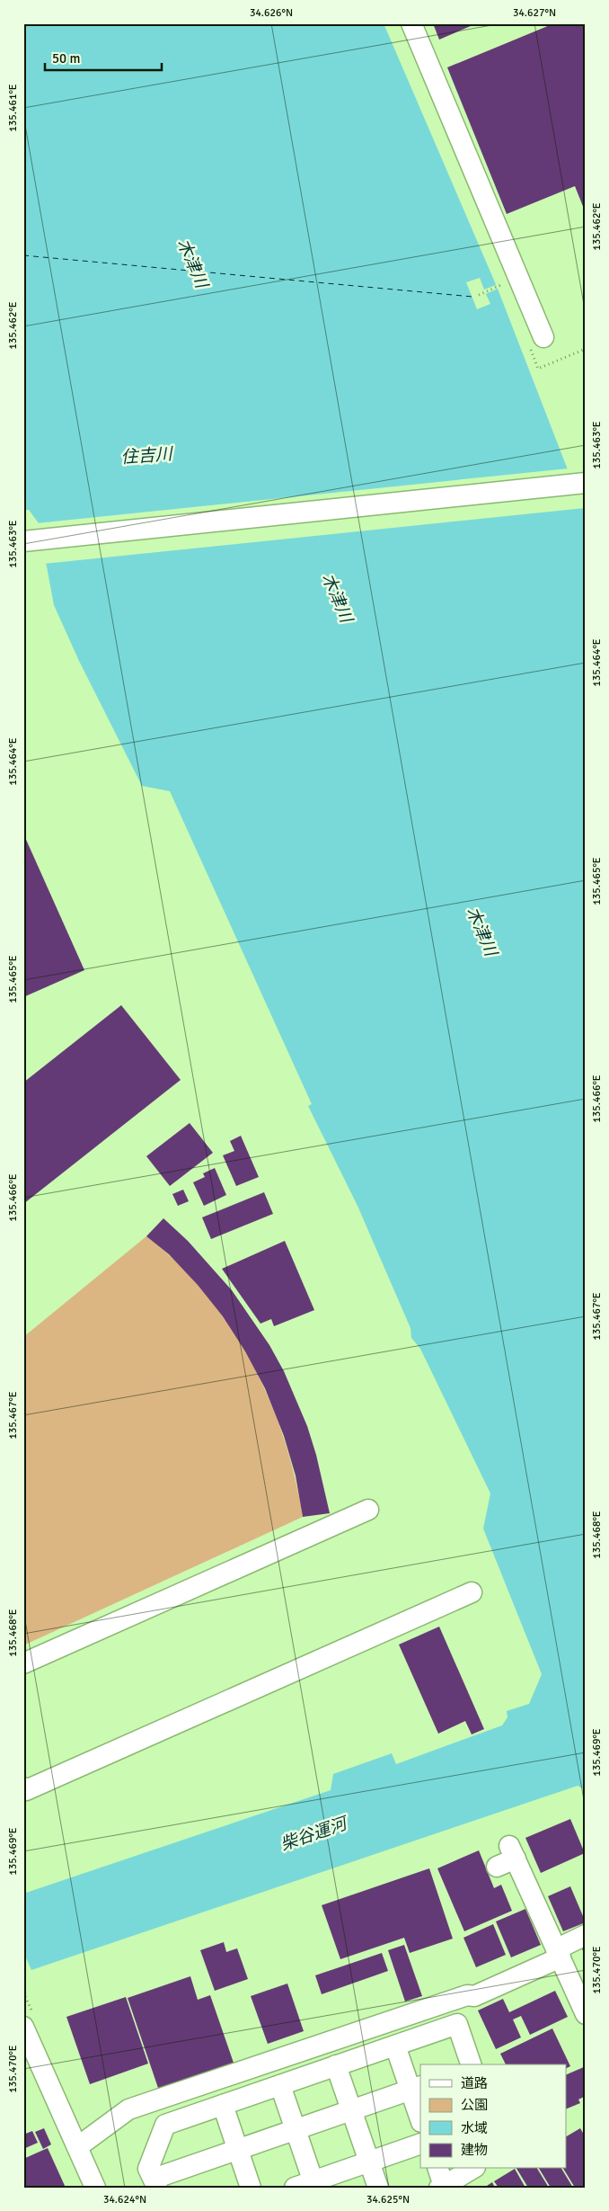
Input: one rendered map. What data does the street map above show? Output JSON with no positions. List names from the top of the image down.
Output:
{
  "water": ["木津川", "住吉川", "柴谷運河"],
  "legend": [
    "道路",
    "公園",
    "水域",
    "建物"
  ],
  "scale_bar": "50 m",
  "coordinates": [
    "34.626°N",
    "34.627°N",
    "135.461°E",
    "135.462°E",
    "135.463°E",
    "135.464°E",
    "135.465°E",
    "135.466°E",
    "135.467°E",
    "135.468°E",
    "135.469°E",
    "135.470°E",
    "34.624°N",
    "34.625°N"
  ]
}
